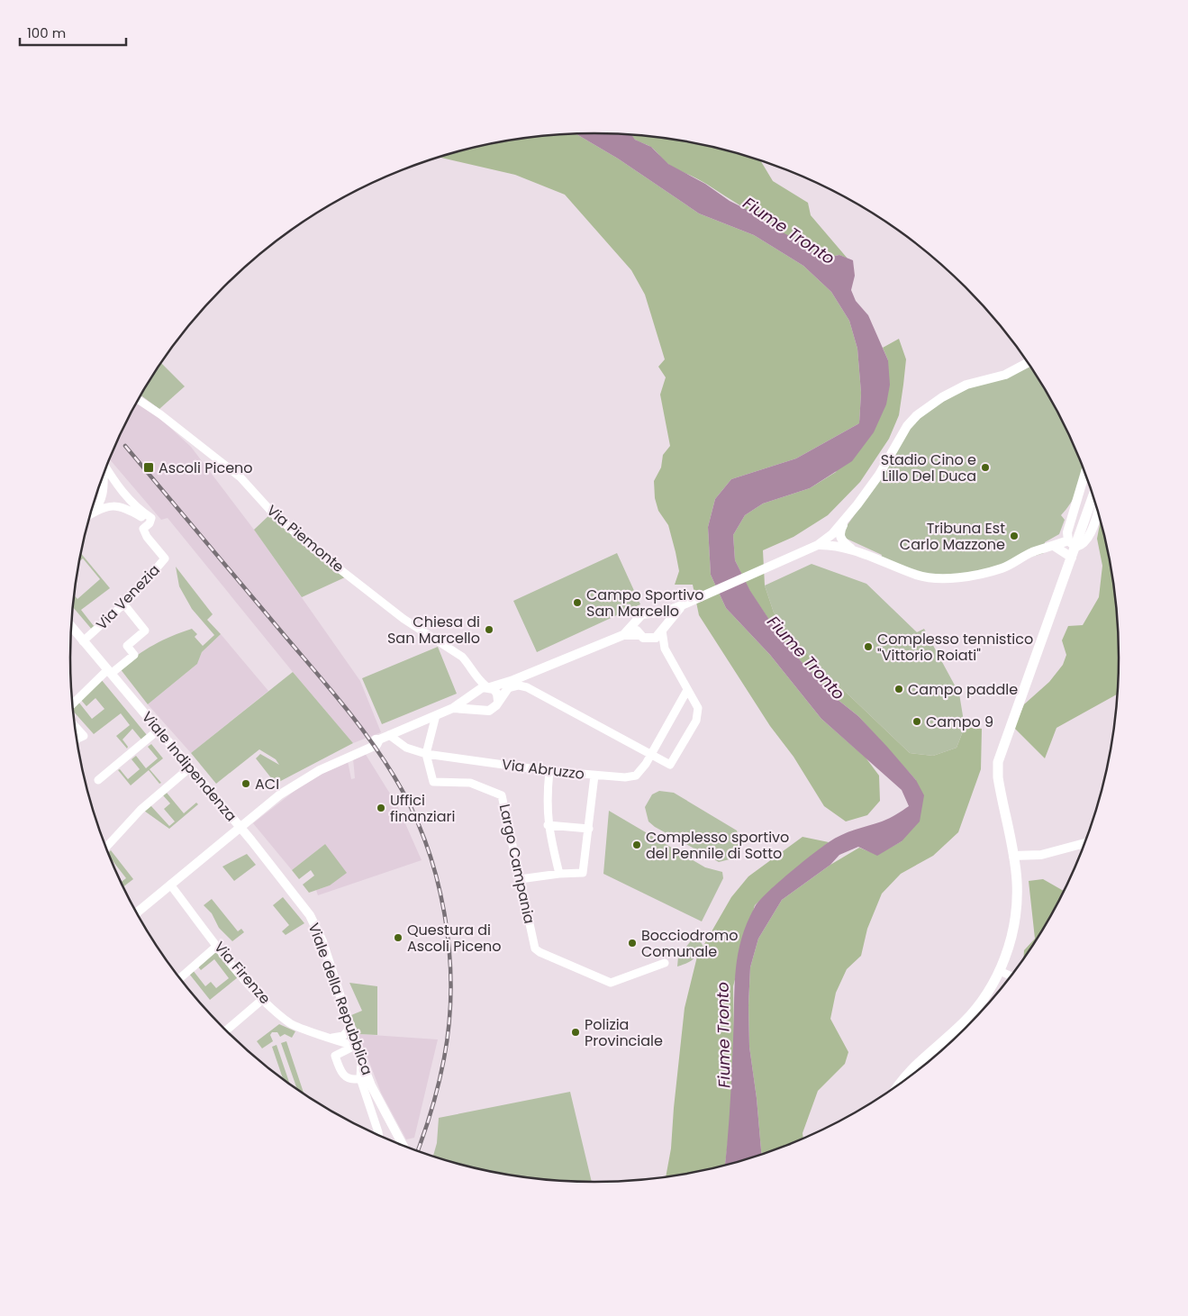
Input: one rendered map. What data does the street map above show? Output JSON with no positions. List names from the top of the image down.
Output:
{
  "streets": {
    "street": [
      "Via Piemonte",
      "Via Venezia",
      "Viale Indipendenza",
      "Via Abruzzo",
      "Largo Campania",
      "Via Firenze",
      "Viale della Repubblica"
    ]
  },
  "crossings": [
    ["Via Venezia", "Viale Indipendenza"],
    ["Viale Indipendenza", "Viale della Repubblica"],
    ["Via Abruzzo", "Largo Campania"],
    ["Via Firenze", "Viale della Repubblica"]
  ],
  "water": ["Fiume Tronto"],
  "places": {
    "transit": ["Ascoli Piceno"],
    "other": [
      "Stadio Cino e Lillo Del Duca",
      "Tribuna Est Carlo Mazzone",
      "Campo Sportivo San Marcello",
      "Chiesa di San Marcello",
      "Complesso tennistico \"Vittorio Roiati\"",
      "Campo paddle",
      "Campo 9",
      "ACI",
      "Uffici finanziari",
      "Complesso sportivo del Pennile di Sotto",
      "Questura di Ascoli Piceno",
      "Bocciodromo Comunale",
      "Polizia Provinciale"
    ]
  },
  "scale_bar": "100 m"
}
